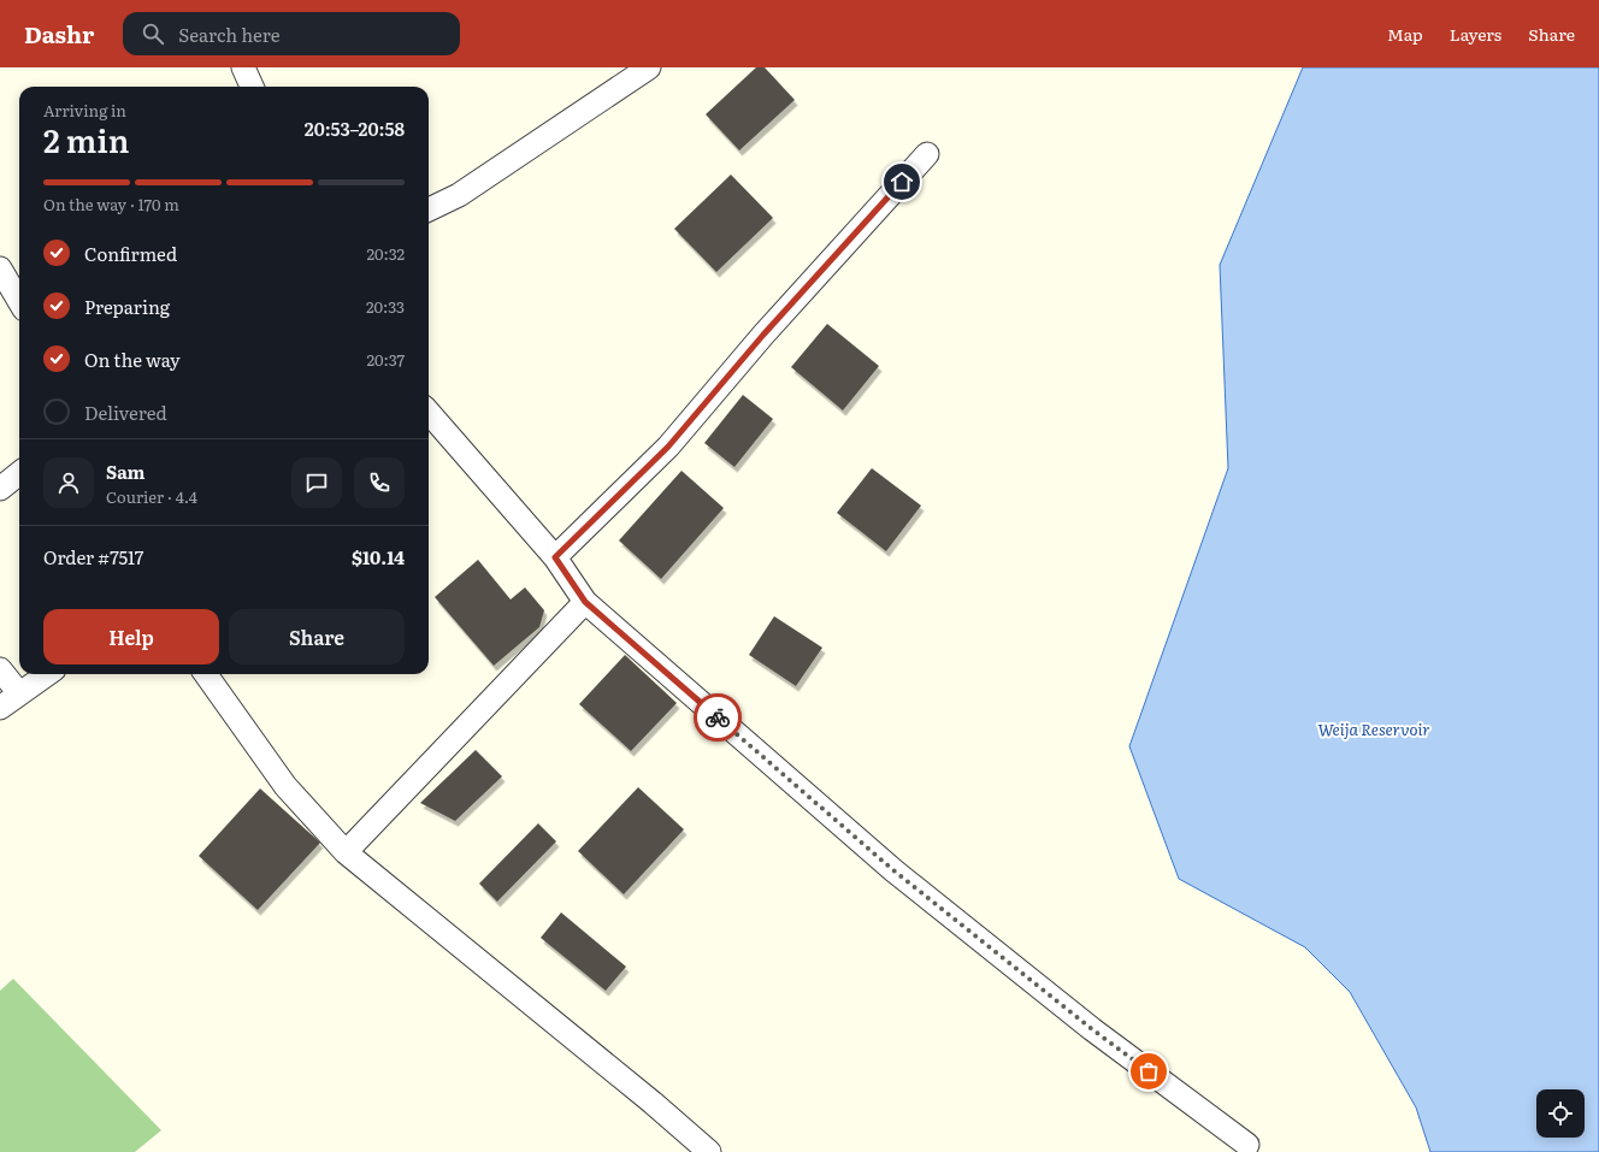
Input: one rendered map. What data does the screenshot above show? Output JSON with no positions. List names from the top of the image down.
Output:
{
  "water": ["Weija Reservoir"],
  "page": {
    "header": "Dashr",
    "search": "Search here",
    "nav": ["Map", "Layers", "Share"],
    "heading": ["2 min", "Arriving in", "20:53–20:58"],
    "panel": [
      "Sam",
      "Courier · 4.4",
      "Order #7517",
      "$10.14"
    ],
    "bar": "On the way · 170 m",
    "list": [
      ["Confirmed", "20:32"],
      ["Preparing", "20:33"],
      ["On the way", "20:37"],
      "Delivered"
    ],
    "buttons": ["Help", "Share"]
  }
}
